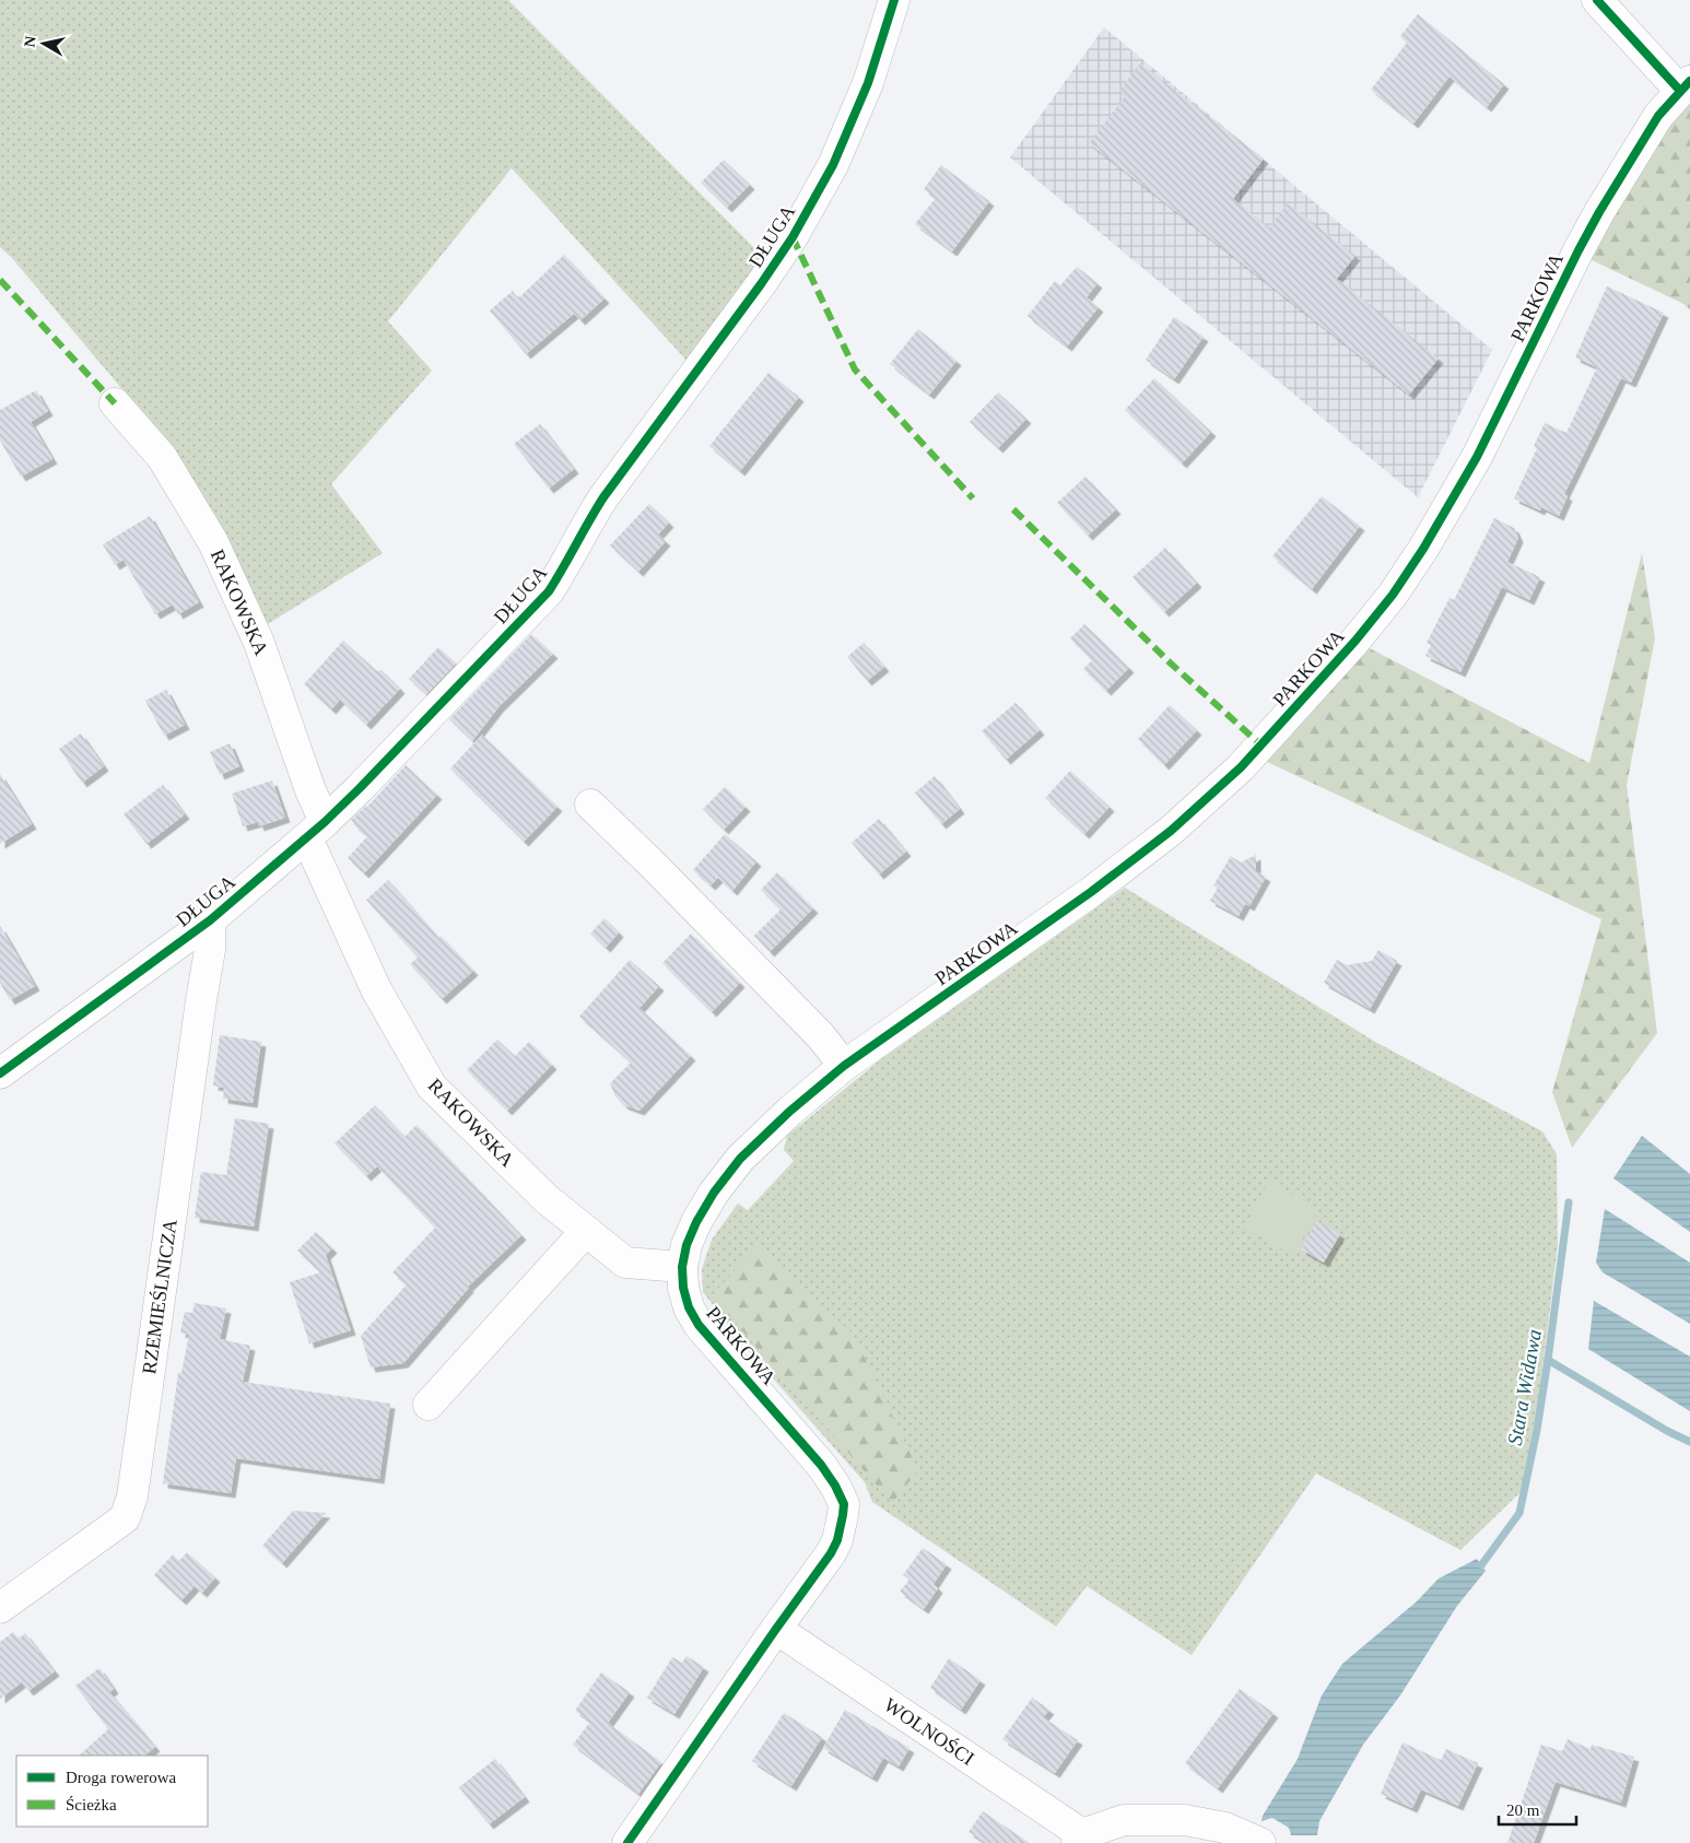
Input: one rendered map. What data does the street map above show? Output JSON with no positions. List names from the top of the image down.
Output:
{
  "streets": {
    "street": [
      "DŁUGA",
      "PARKOWA",
      "RAKOWSKA",
      "RZEMIEŚLNICZA",
      "WOLNOŚCI"
    ]
  },
  "crossings": [
    ["DŁUGA", "RAKOWSKA"],
    ["DŁUGA", "RZEMIEŚLNICZA"],
    ["PARKOWA", "RAKOWSKA"],
    ["PARKOWA", "WOLNOŚCI"]
  ],
  "water": ["Stara Widawa"],
  "legend": ["Droga rowerowa", "Ścieżka"],
  "scale_bar": "20 m",
  "north": "left"
}
